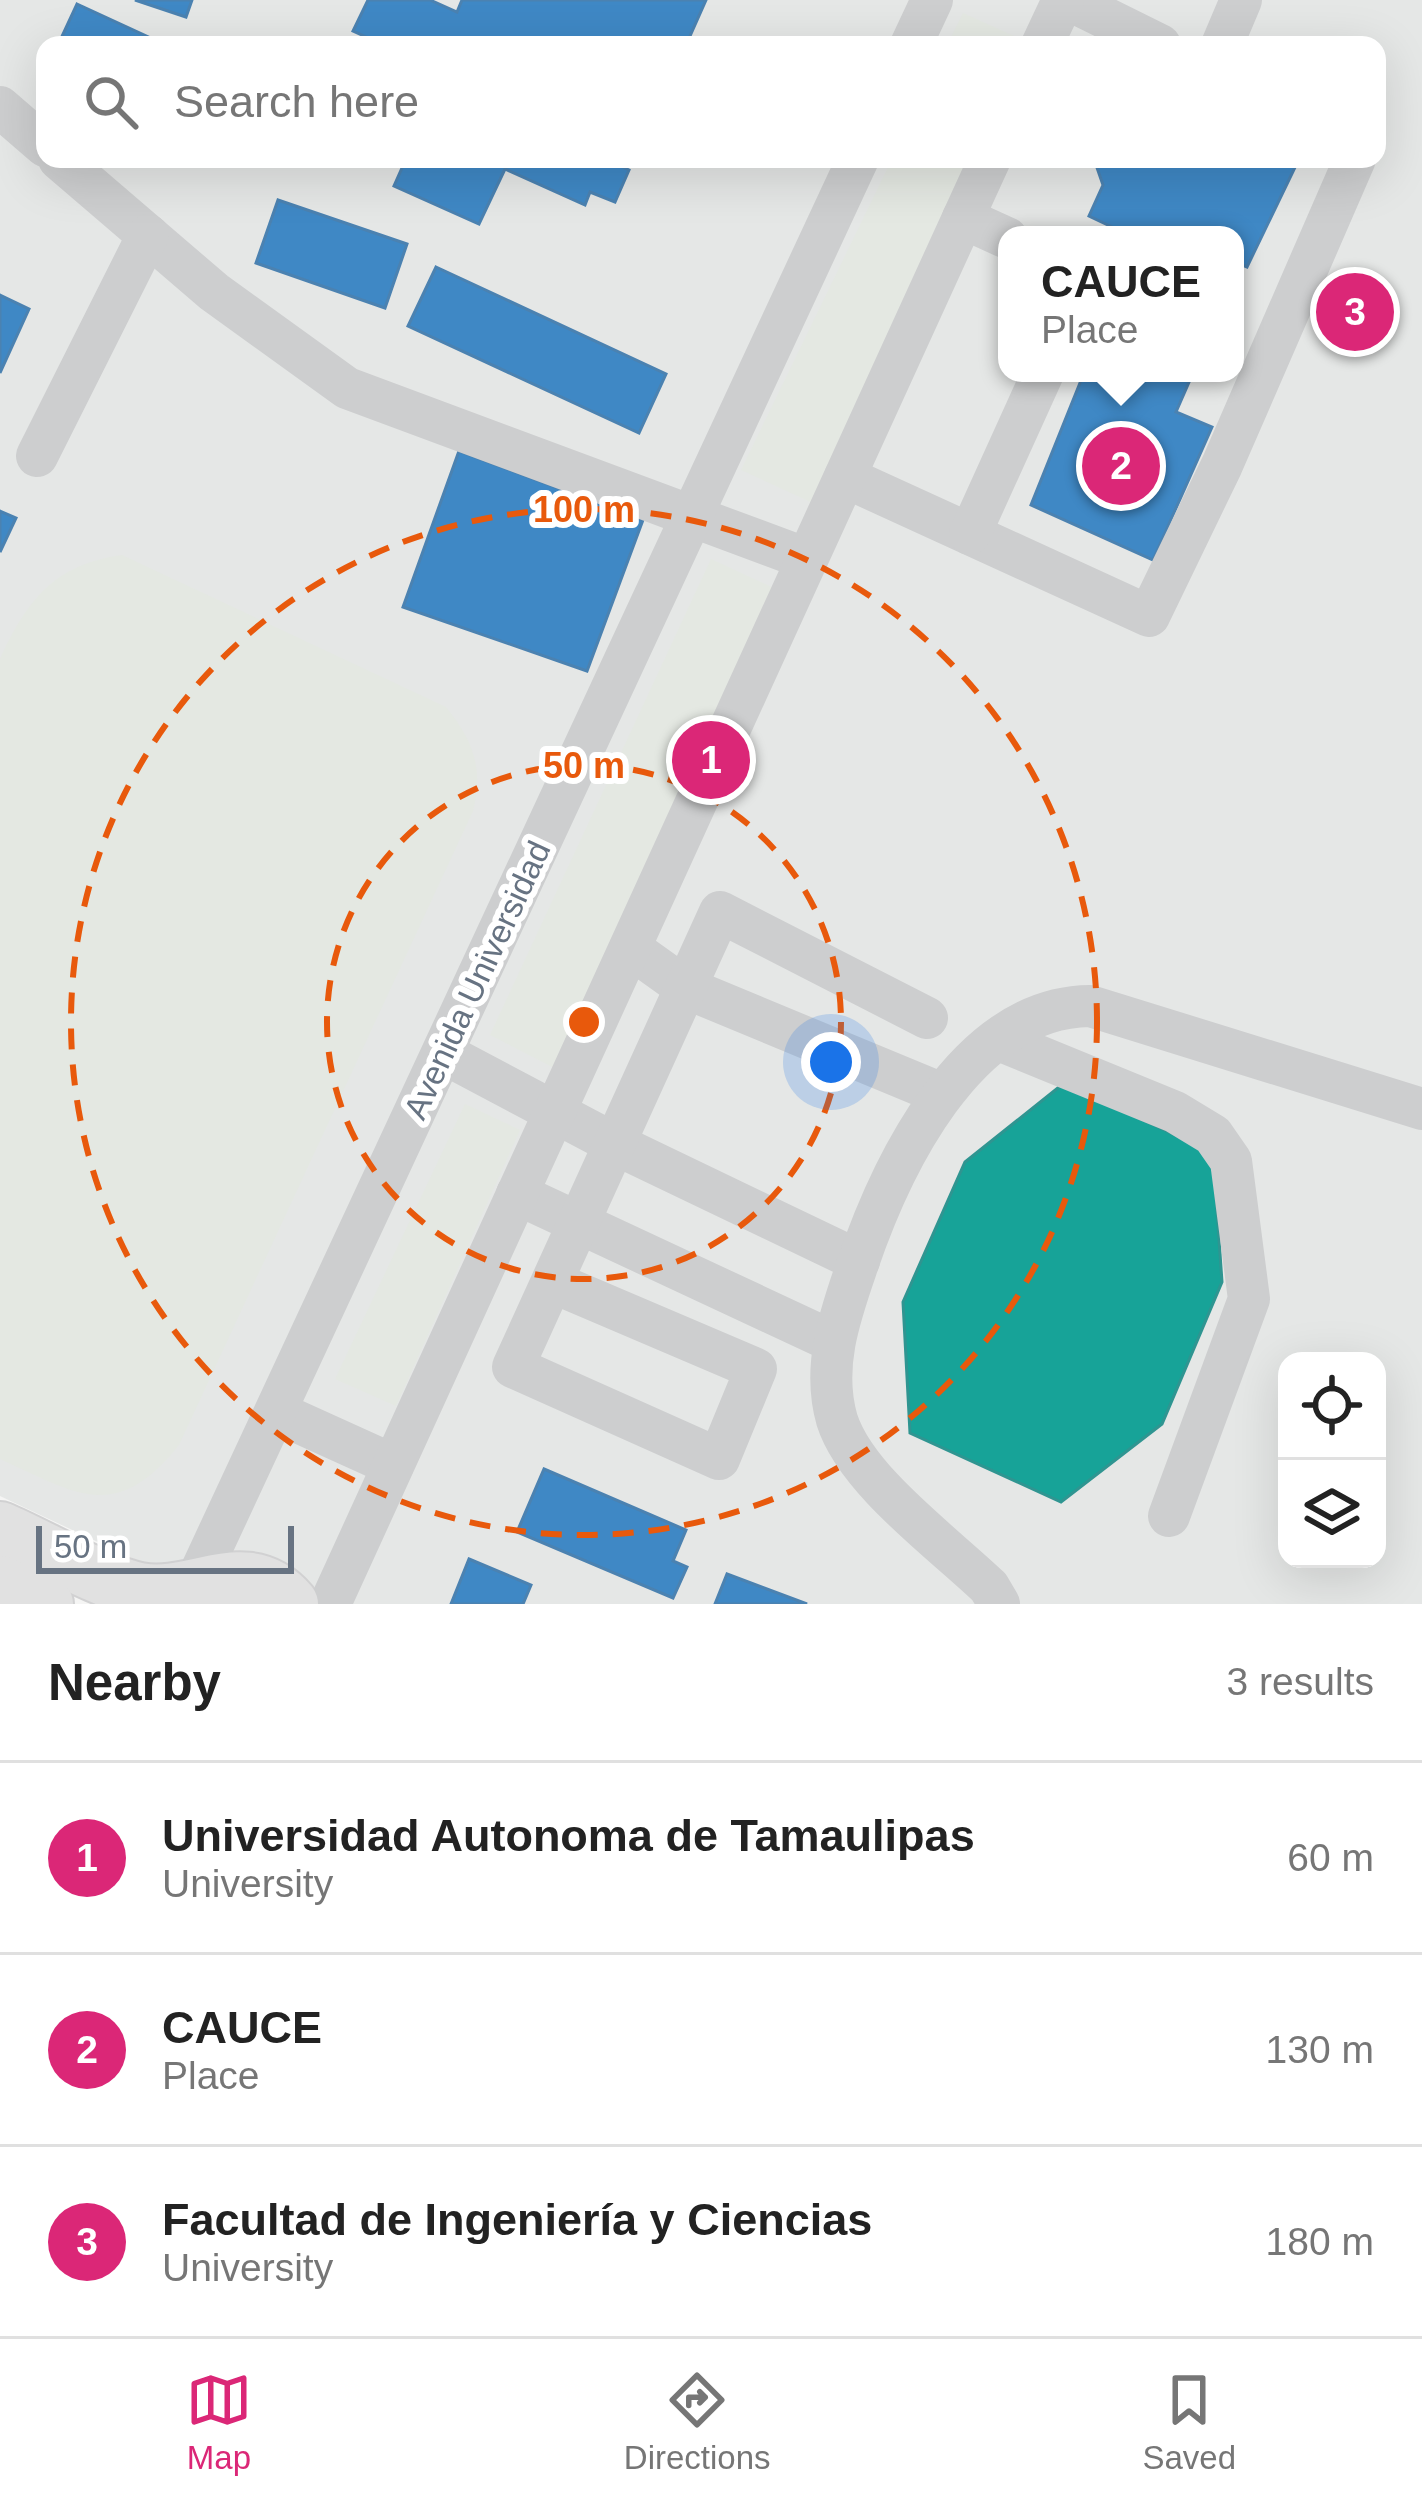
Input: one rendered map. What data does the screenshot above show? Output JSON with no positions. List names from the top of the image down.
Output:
{
  "streets": {
    "lane": ["Avenida Universidad"]
  },
  "scale_bar": "50 m",
  "page": {
    "search": "Search here",
    "popup": ["CAUCE", "Place"],
    "pins": ["3", "2", "1"],
    "scale": "50 m",
    "heading": ["Nearby", "3 results"],
    "list": [
      {
        "mark": "1",
        "name": "Universidad Autonoma de Tamaulipas",
        "note": "University",
        "value": "60 m"
      },
      {
        "mark": "2",
        "name": "CAUCE",
        "note": "Place",
        "value": "130 m"
      },
      {
        "mark": "3",
        "name": "Facultad de Ingeniería y Ciencias",
        "note": "University",
        "value": "180 m"
      }
    ],
    "nav": ["Map", "Directions", "Saved"]
  },
  "rings": ["100 m", "50 m"]
}
